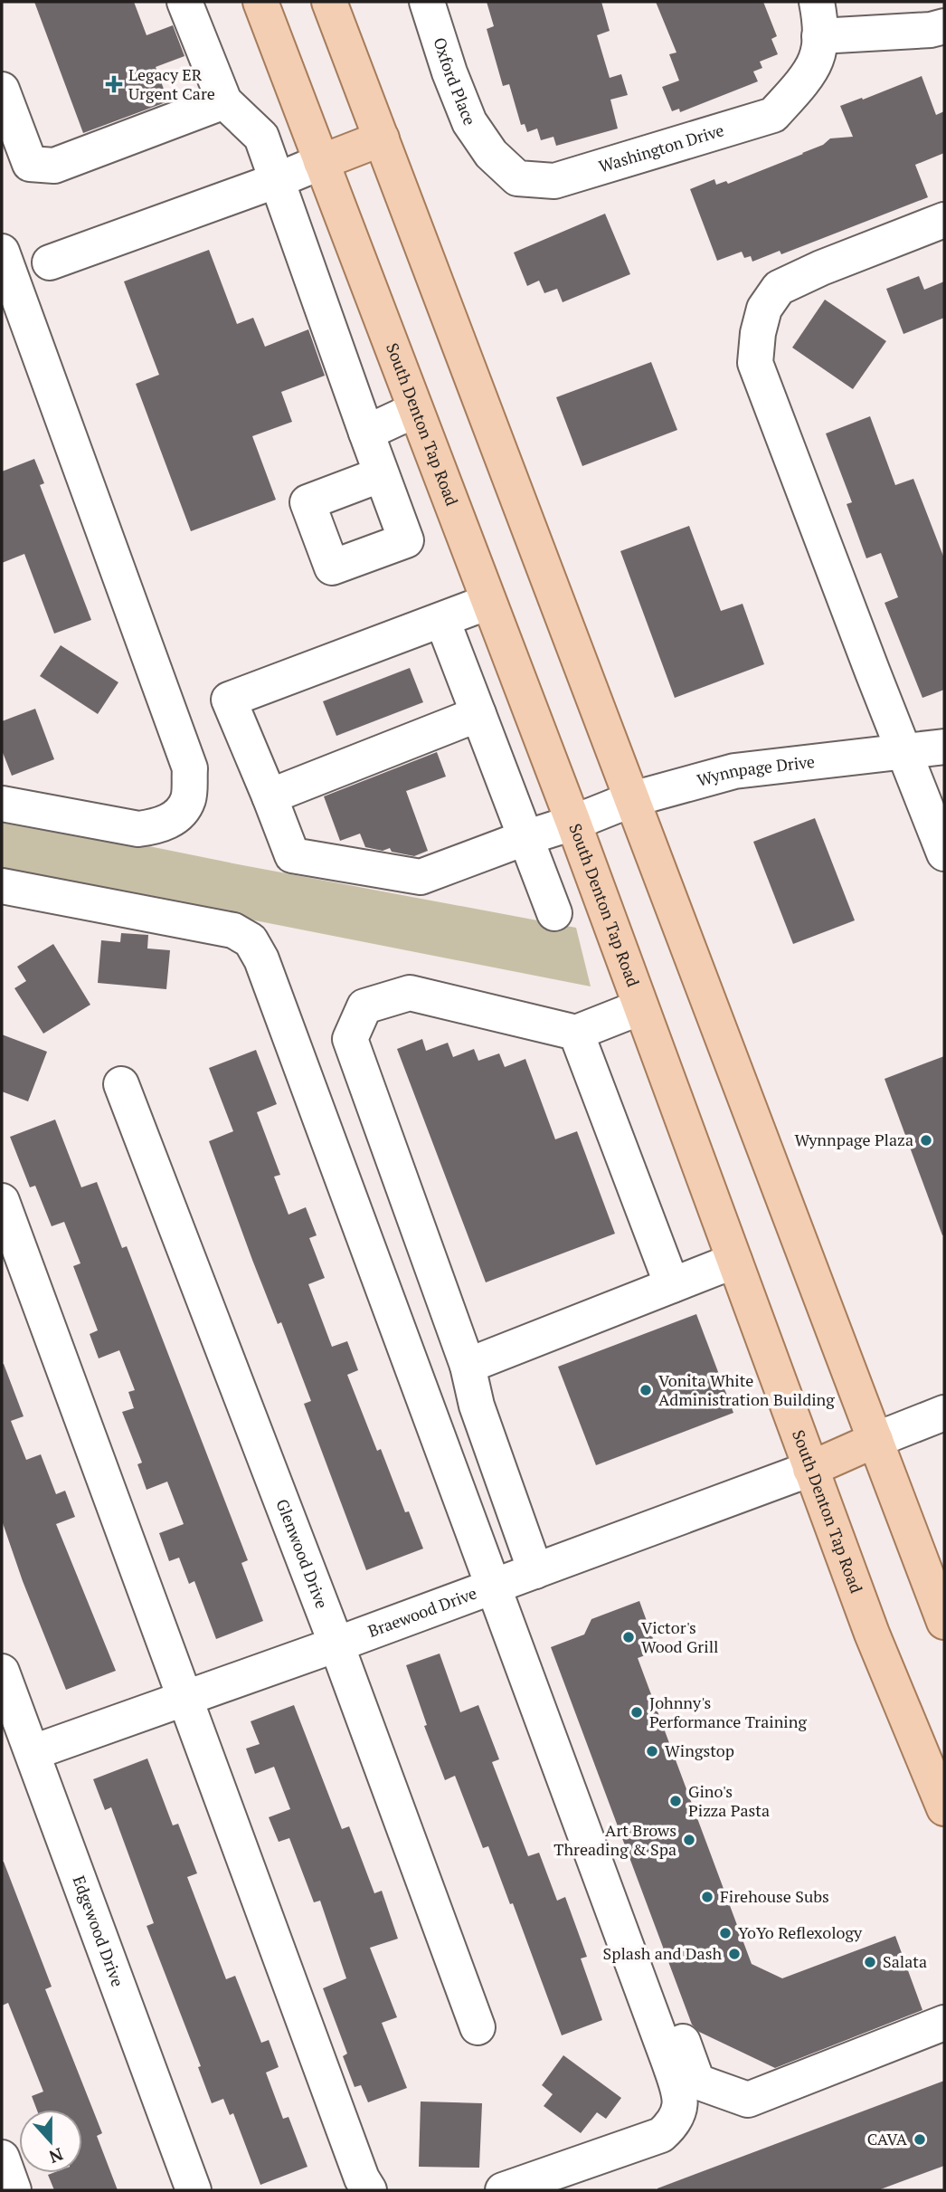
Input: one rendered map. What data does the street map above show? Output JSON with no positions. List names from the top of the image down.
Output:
{
  "streets": {
    "main road": ["South Denton Tap Road"],
    "street": [
      "Oxford Place",
      "Washington Drive",
      "Wynnpage Drive",
      "Glenwood Drive",
      "Braewood Drive",
      "Edgewood Drive"
    ]
  },
  "crossings": [
    ["Oxford Place", "Washington Drive"],
    ["South Denton Tap Road", "Wynnpage Drive"],
    ["South Denton Tap Road", "Braewood Drive"],
    ["Glenwood Drive", "Braewood Drive"],
    ["Braewood Drive", "Edgewood Drive"]
  ],
  "places": {
    "health": ["Legacy ER Urgent Care"],
    "other": [
      "Wynnpage Plaza",
      "Vonita White Administration Building",
      "Victor's Wood Grill",
      "Johnny's Performance Training",
      "Wingstop",
      "Gino's Pizza Pasta",
      "Art Brows Threading & Spa",
      "Firehouse Subs",
      "YoYo Reflexology",
      "Splash and Dash",
      "Salata",
      "CAVA"
    ]
  },
  "north": "bottom"
}
